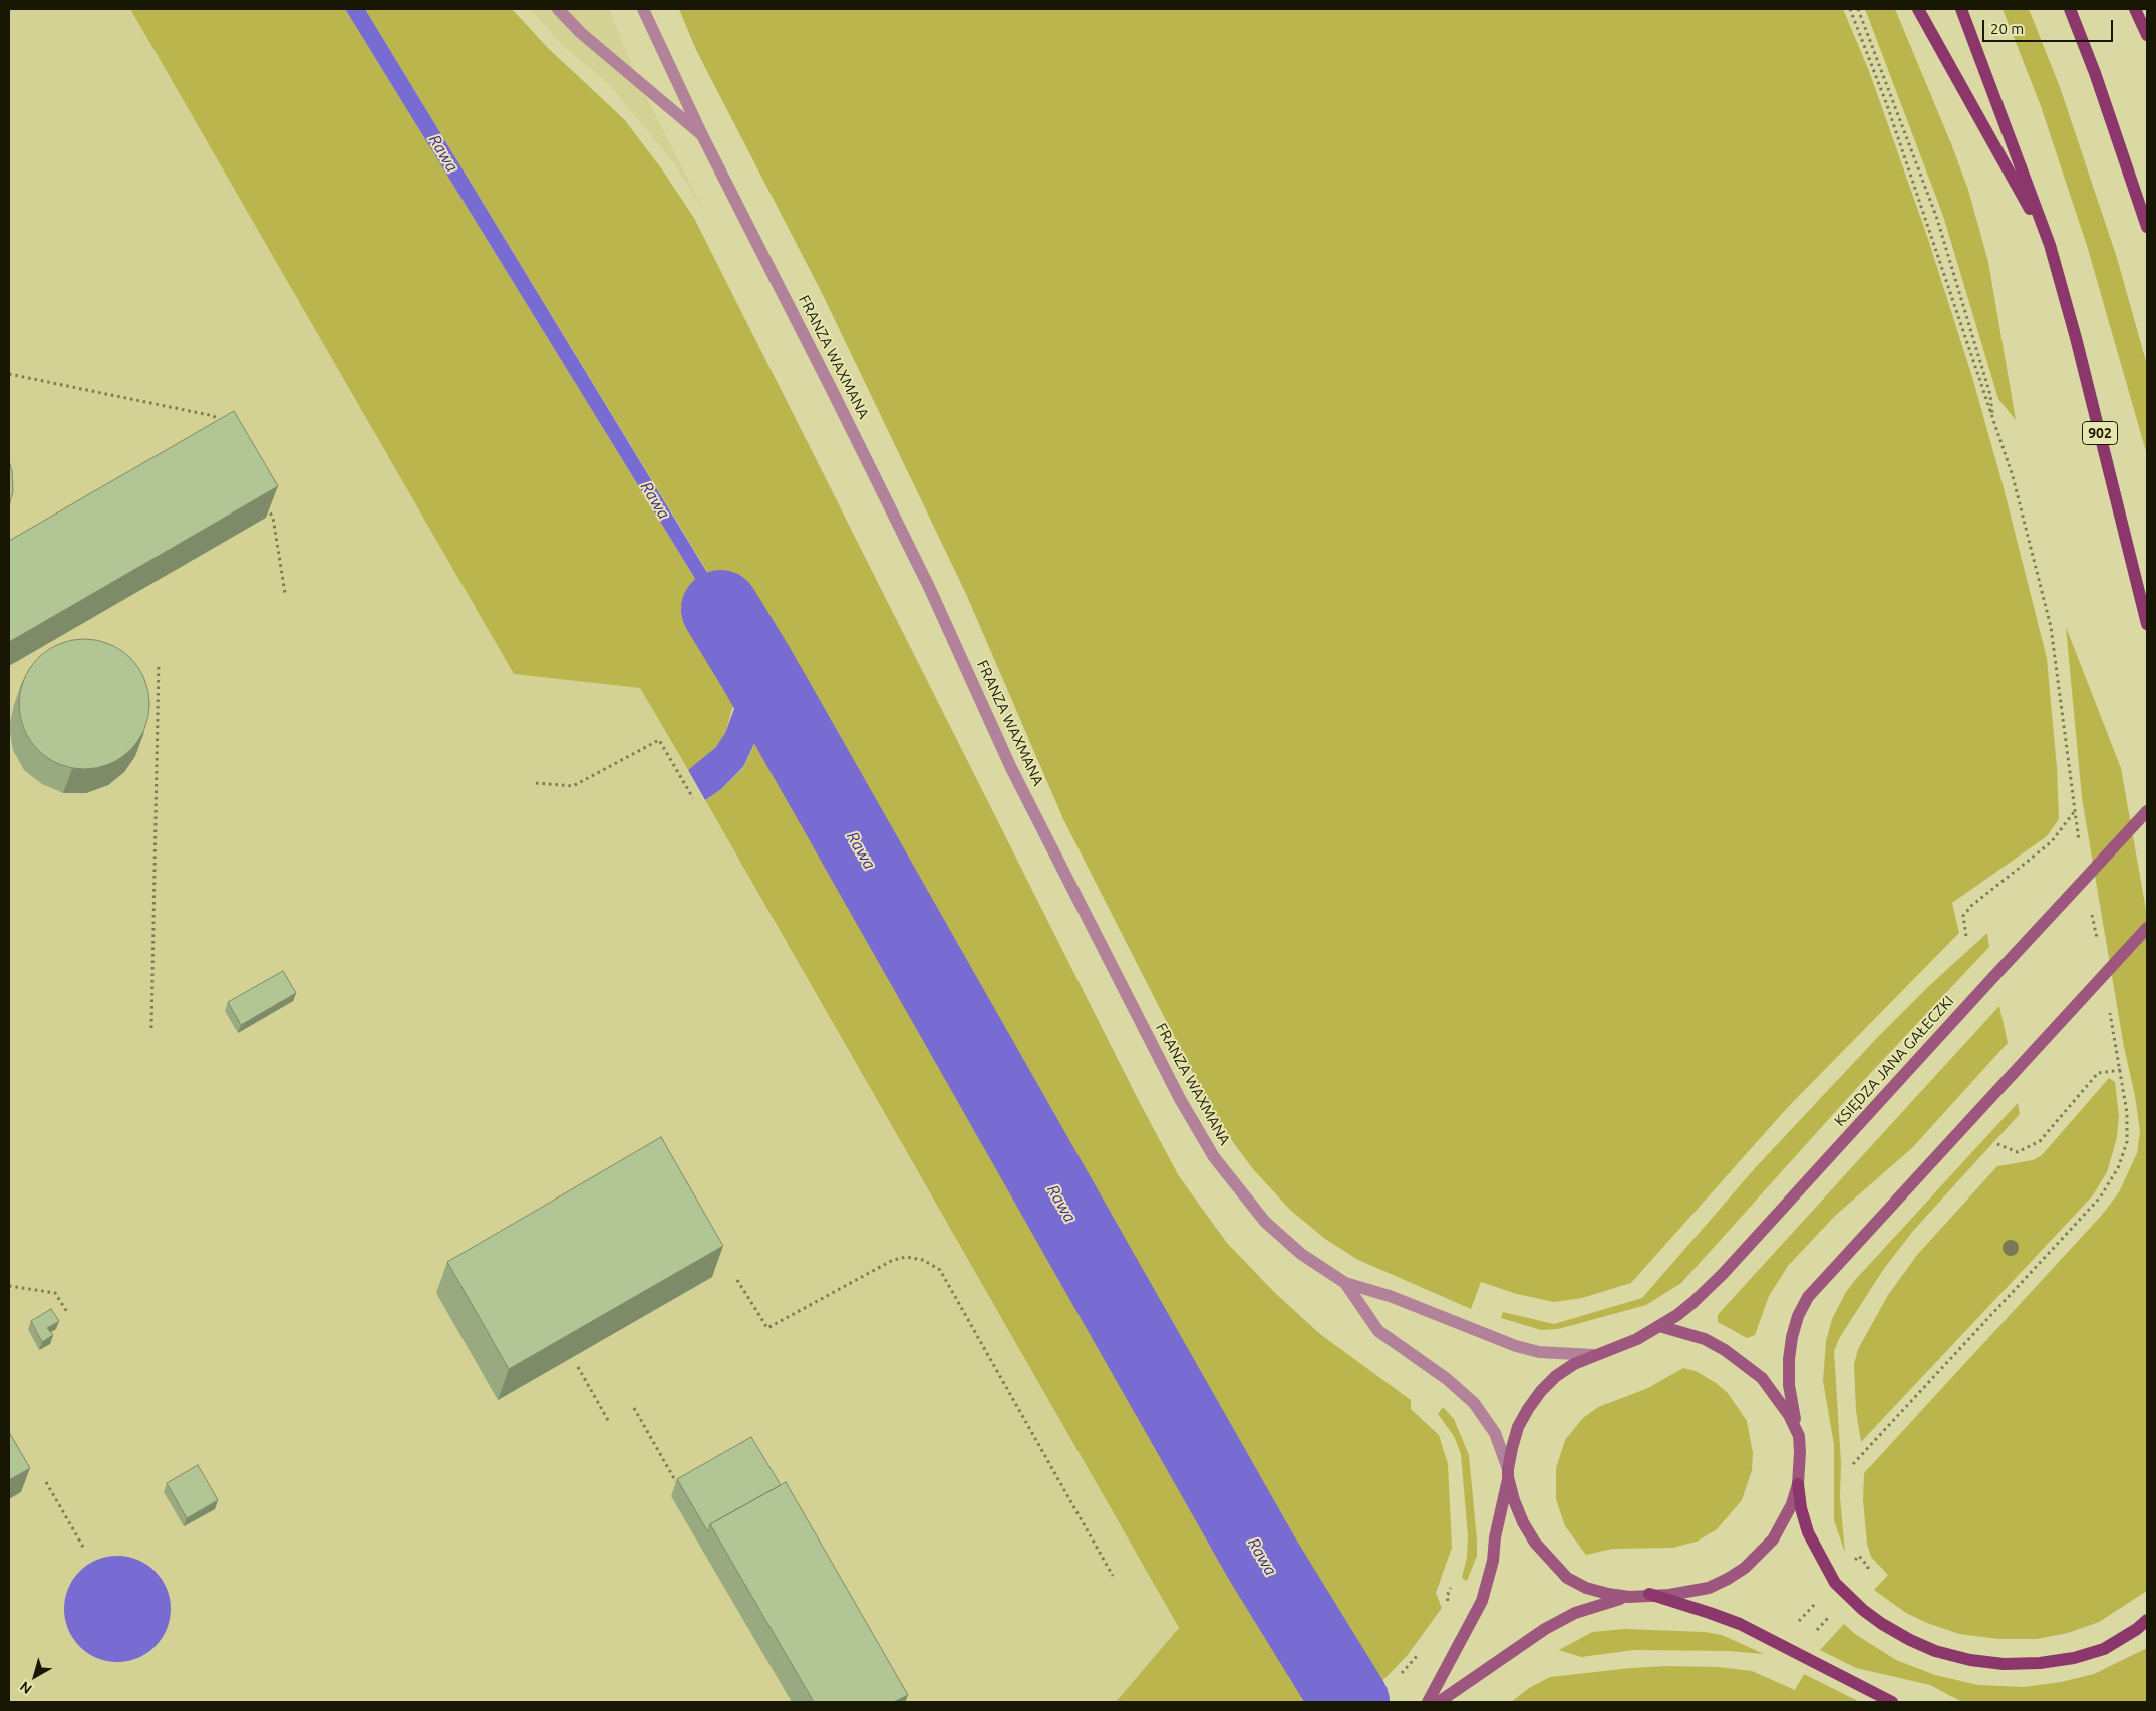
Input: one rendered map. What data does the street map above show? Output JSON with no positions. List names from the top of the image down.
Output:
{
  "streets": {
    "main road": ["902"],
    "street": ["FRANZA WAXMANA", "KSIĘDZA JANA GAŁECZKI"]
  },
  "crossings": [
    ["FRANZA WAXMANA", "KSIĘDZA JANA GAŁECZKI"]
  ],
  "water": ["Rawa"],
  "scale_bar": "20 m",
  "north": "bottom left"
}
